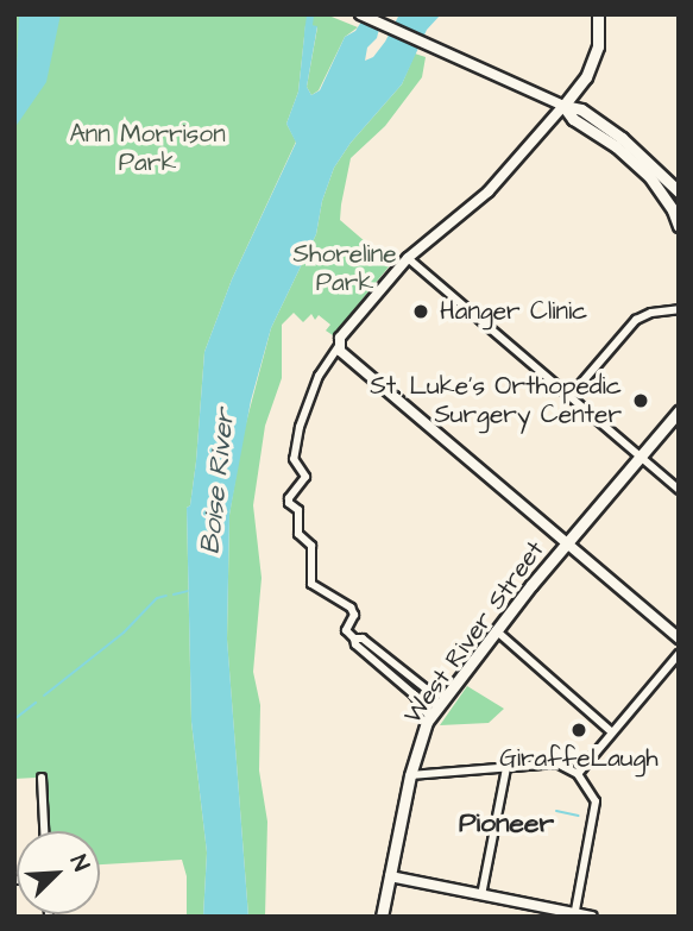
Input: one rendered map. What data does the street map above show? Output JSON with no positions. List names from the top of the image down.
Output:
{
  "streets": {
    "main road": ["West River Street"]
  },
  "districts": ["Pioneer"],
  "water": ["Boise River"],
  "parks": ["Ann Morrison Park", "Shoreline Park"],
  "places": ["Hanger Clinic", "St. Luke's Orthopedic Surgery Center", "GiraffeLaugh"],
  "north": "top right"
}
